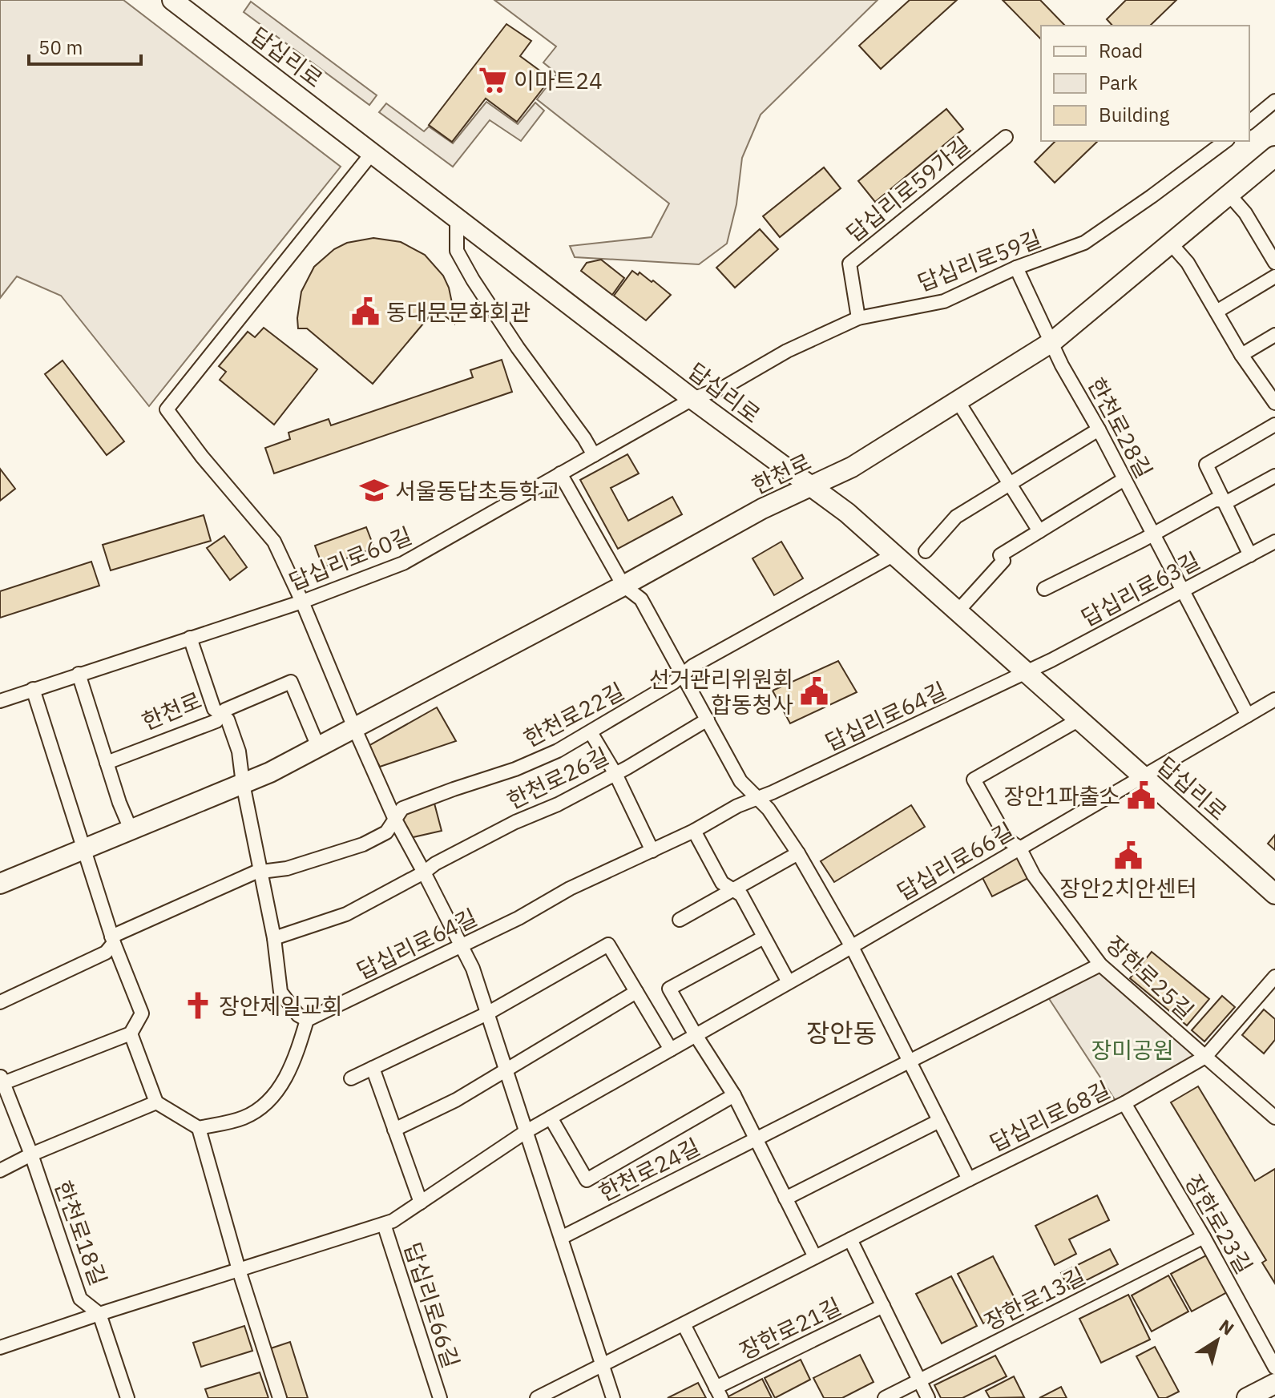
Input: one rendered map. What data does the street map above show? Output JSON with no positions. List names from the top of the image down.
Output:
{
  "streets": {
    "main road": ["답십리로", "한천로"],
    "street": [
      "답십리로59가길",
      "답십리로59길",
      "한천로28길",
      "답십리로60길",
      "답십리로63길",
      "한천로22길",
      "답십리로64길",
      "한천로26길",
      "답십리로66길",
      "장한로25길",
      "답십리로68길",
      "한천로24길",
      "장한로23길",
      "한천로18길",
      "장한로13길",
      "장한로21길"
    ]
  },
  "crossings": [
    ["답십리로", "답십리로59길"],
    ["답십리로", "한천로"],
    ["답십리로", "답십리로60길"],
    ["답십리로", "답십리로63길"],
    ["답십리로", "한천로22길"],
    ["답십리로", "답십리로64길"],
    ["답십리로", "답십리로66길"],
    ["답십리로59가길", "답십리로59길"],
    ["답십리로59길", "한천로28길"],
    ["답십리로59길", "답십리로60길"],
    ["한천로28길", "한천로"],
    ["한천로28길", "답십리로63길"],
    ["한천로28길", "답십리로66길"],
    ["답십리로63길", "답십리로64길"],
    ["답십리로66길", "장한로25길"],
    ["답십리로66길", "한천로18길"],
    ["장한로25길", "답십리로68길"],
    ["답십리로68길", "장한로23길"],
    ["장한로23길", "장한로13길"]
  ],
  "districts": ["장안동"],
  "parks": ["장미공원"],
  "places": {
    "supermarket": ["이마트24"],
    "public building": [
      "동대문문화회관",
      "선거관리위원회 합동청사",
      "장안1파출소",
      "장안2치안센터"
    ],
    "school or university": ["서울동답초등학교"],
    "church": ["장안제일교회"]
  },
  "legend": ["Road", "Park", "Building"],
  "scale_bar": "50 m",
  "north": "top right"
}
